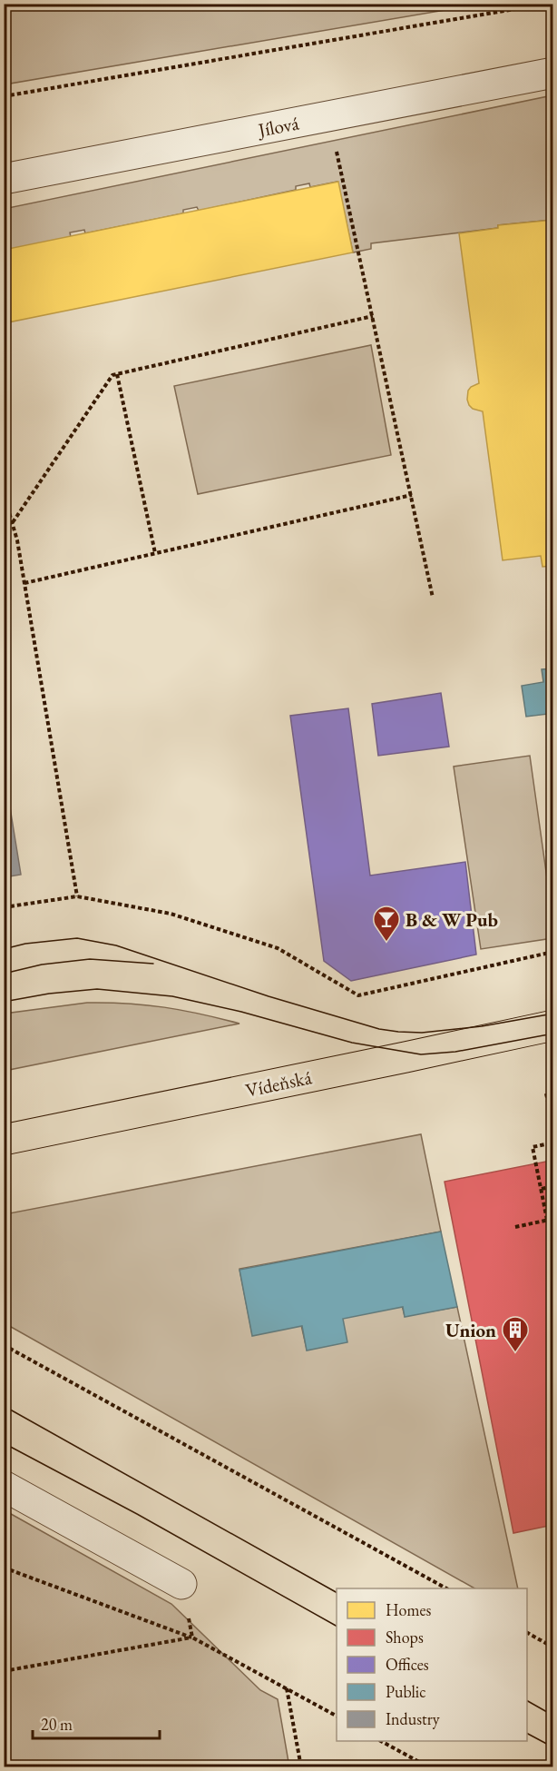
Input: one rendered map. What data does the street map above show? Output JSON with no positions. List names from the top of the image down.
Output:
{
  "streets": {
    "main road": ["Vídeňská"],
    "street": ["Jílová"]
  },
  "places": {
    "bar": ["B & W Pub"],
    "building": ["Union"]
  },
  "legend": [
    "Homes",
    "Shops",
    "Offices",
    "Public",
    "Industry"
  ],
  "scale_bar": "20 m"
}
